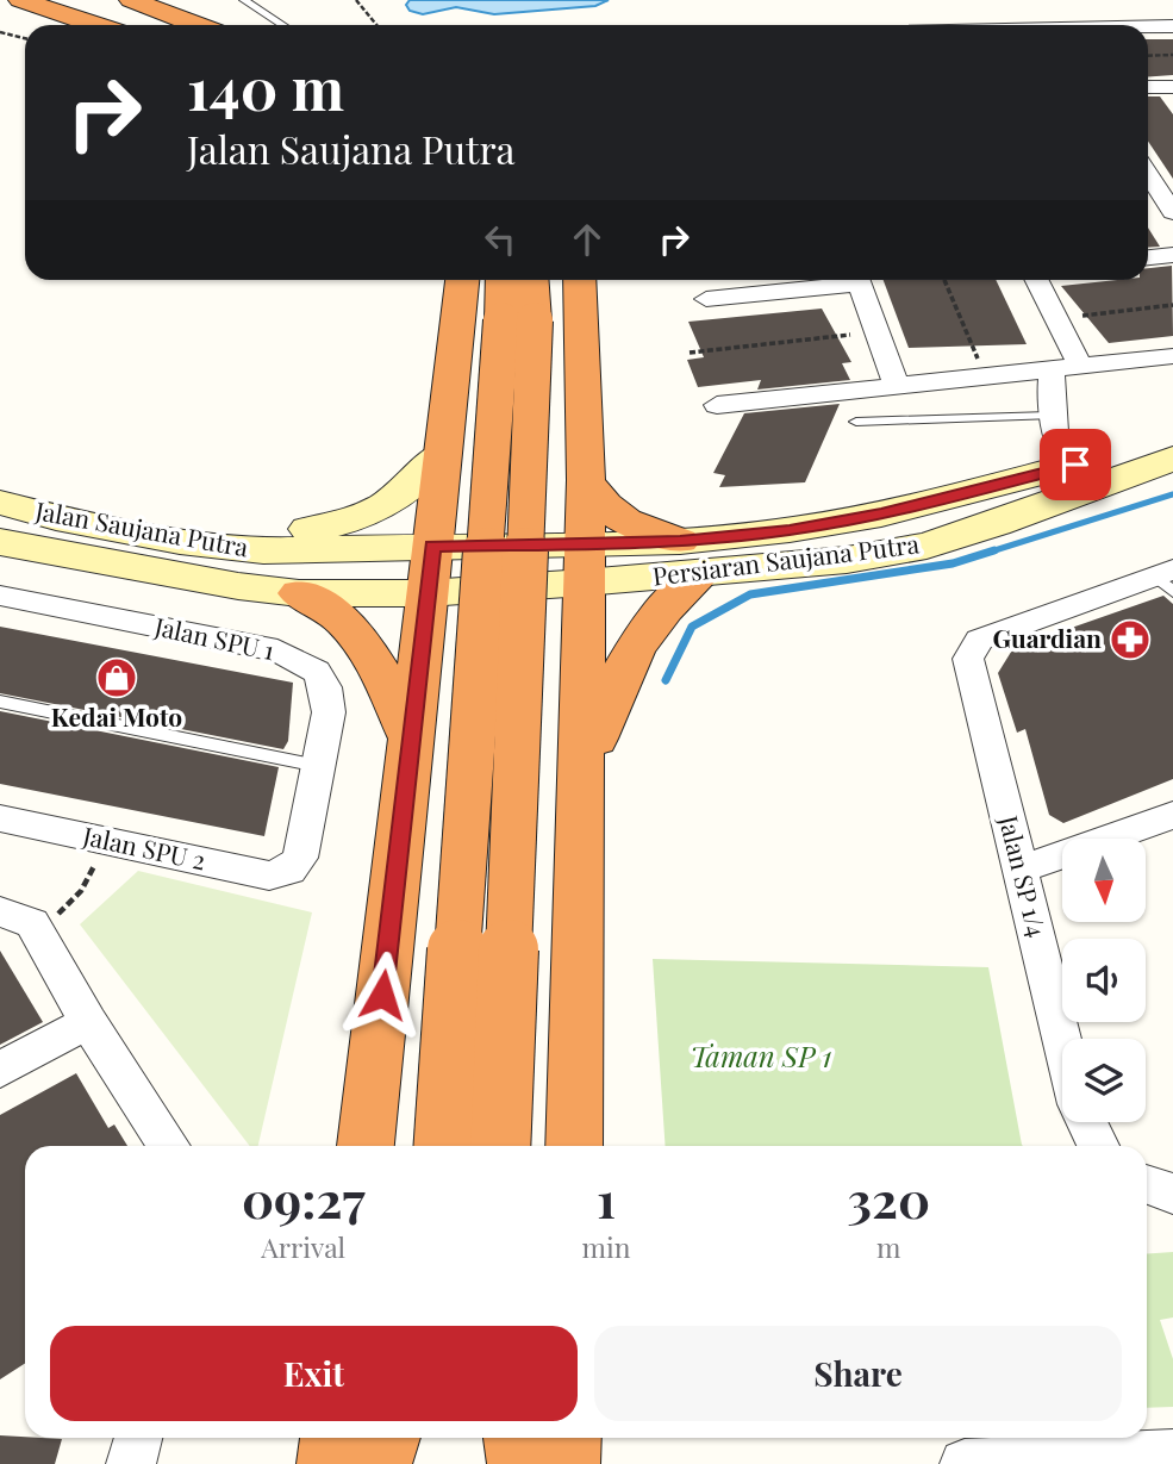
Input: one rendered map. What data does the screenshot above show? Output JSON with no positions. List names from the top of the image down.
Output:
{
  "streets": {
    "main road": ["Jalan Saujana Putra", "Persiaran Saujana Putra"],
    "street": ["Jalan SPU 1", "Jalan SPU 2", "Jalan SP 1/4"]
  },
  "crossings": [
    ["Jalan Saujana Putra", "Persiaran Saujana Putra"],
    ["Jalan SPU 1", "Jalan SPU 2"]
  ],
  "parks": ["Taman SP 1"],
  "places": {
    "pharmacy": ["Guardian"],
    "shop": ["Kedai Moto"]
  },
  "north": "bottom",
  "page": {
    "turn": ["140 m", "Jalan Saujana Putra"],
    "eta": [
      "09:27",
      "Arrival",
      "1",
      "min",
      "320",
      "m"
    ],
    "buttons": ["Exit", "Share"]
  }
}
